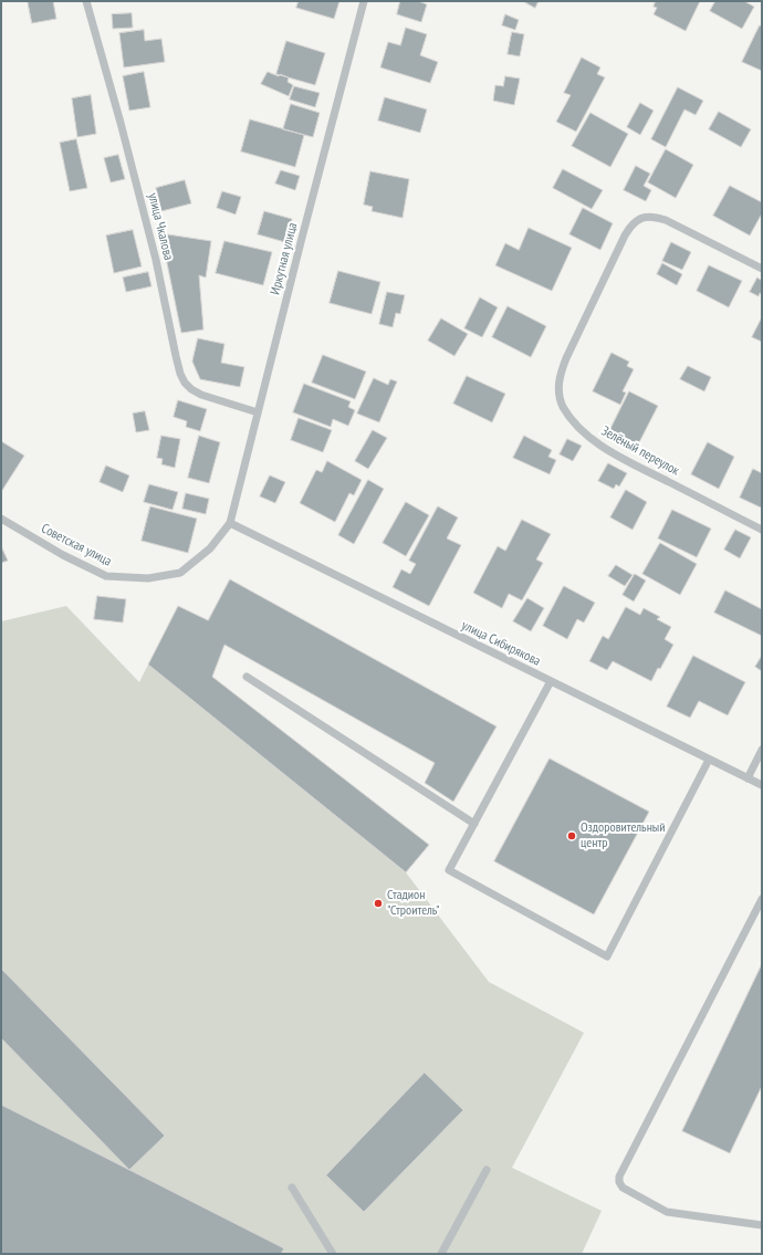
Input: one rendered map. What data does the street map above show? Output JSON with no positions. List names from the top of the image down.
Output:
{
  "streets": {
    "street": [
      "улица Чкалова",
      "Иркутная улица",
      "Зелёный переулок",
      "Советская улица",
      "улица Сибирякова"
    ]
  },
  "crossings": [
    ["улица Чкалова", "Иркутная улица"],
    ["Иркутная улица", "Советская улица"],
    ["Иркутная улица", "улица Сибирякова"],
    ["Советская улица", "улица Сибирякова"]
  ],
  "places": ["Оздоровительный центр", "Стадион \"Строитель\""]
}
